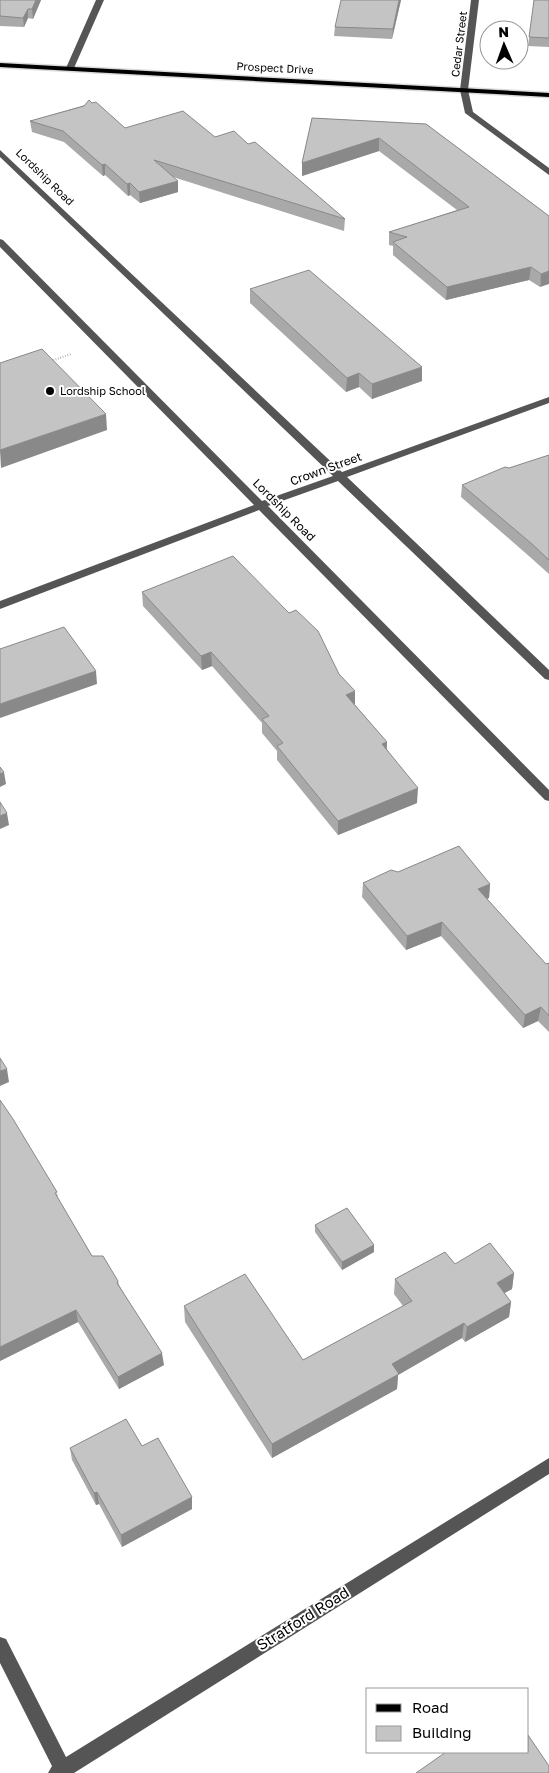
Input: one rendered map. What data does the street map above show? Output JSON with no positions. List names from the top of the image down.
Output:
{
  "streets": {
    "main road": ["Prospect Drive"],
    "street": [
      "Cedar Street",
      "Lordship Road",
      "Crown Street",
      "Stratford Road"
    ]
  },
  "crossings": [
    ["Cedar Street", "Prospect Drive"],
    ["Lordship Road", "Crown Street"]
  ],
  "places": ["Lordship School"],
  "legend": ["Road", "Building"],
  "north": "top"
}
